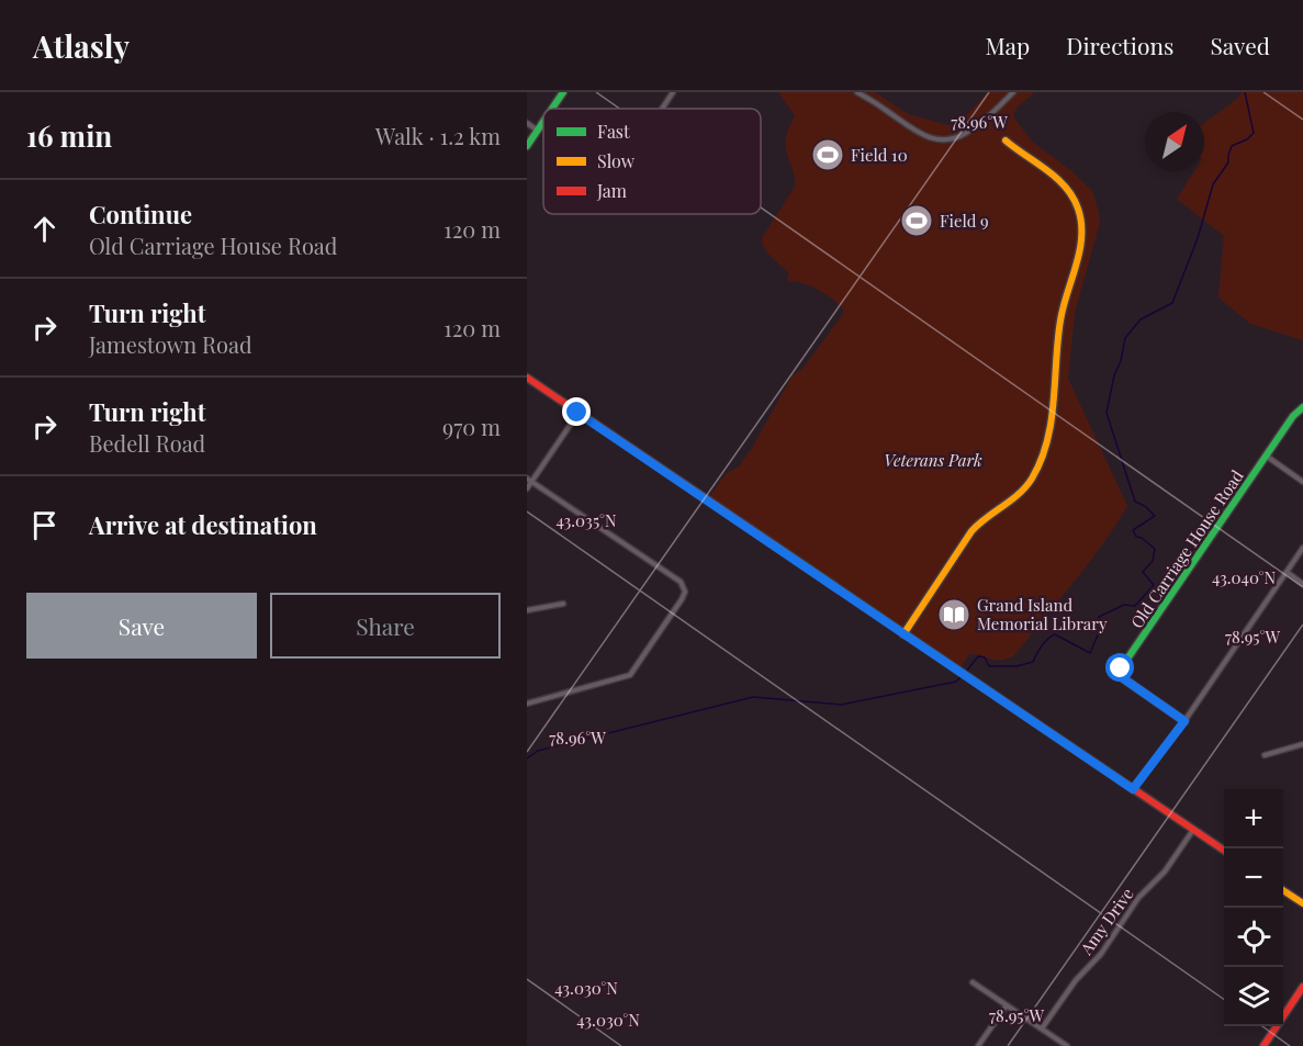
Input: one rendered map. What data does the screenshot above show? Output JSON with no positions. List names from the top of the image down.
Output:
{
  "streets": {
    "street": ["Old Carriage House Road", "Amy Drive"]
  },
  "parks": ["Veterans Park"],
  "places": {
    "sports": ["Field 10", "Field 9"],
    "library": ["Grand Island Memorial Library"]
  },
  "legend": ["Fast", "Slow", "Jam"],
  "north": "top right",
  "page": {
    "header": "Atlasly",
    "nav": ["Map", "Directions", "Saved"],
    "heading": ["16 min", "Walk · 1.2 km"],
    "list": [
      ["Continue", "Old Carriage House Road", "120 m"],
      ["Turn right", "Jamestown Road", "120 m"],
      ["Turn right", "Bedell Road", "970 m"],
      "Arrive at destination"
    ],
    "buttons": ["Save", "Share"],
    "map_buttons": ["+", "−"]
  },
  "coordinates": [
    "78.96°W",
    "43.035°N",
    "43.040°N",
    "78.95°W",
    "43.030°N"
  ]
}
